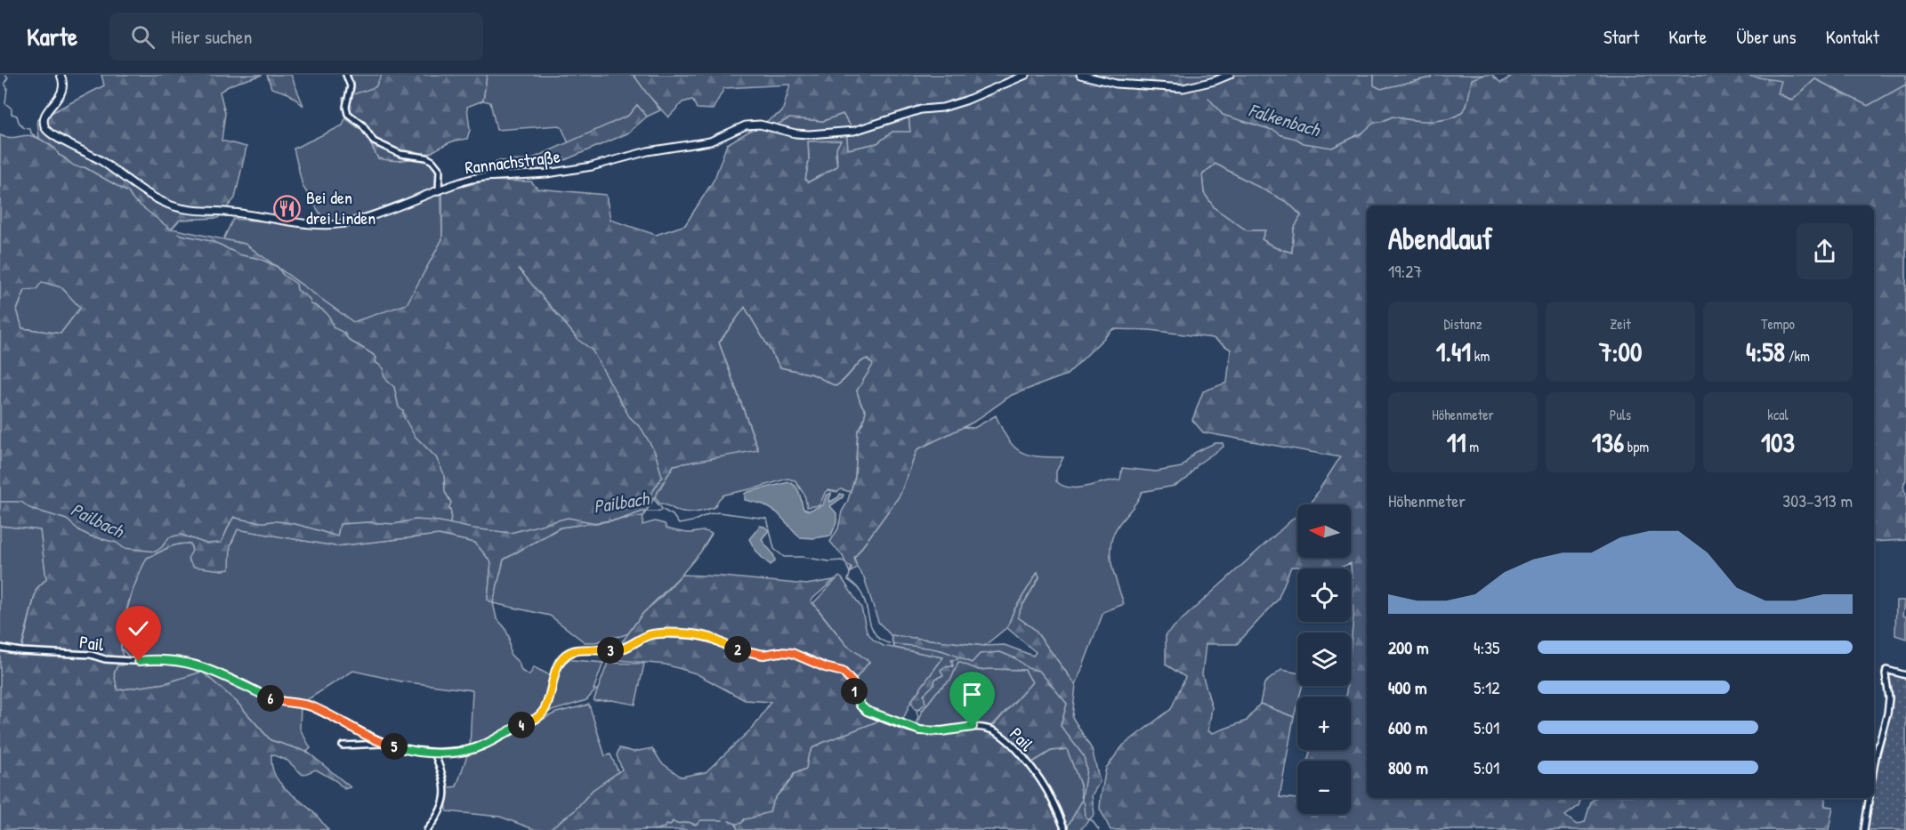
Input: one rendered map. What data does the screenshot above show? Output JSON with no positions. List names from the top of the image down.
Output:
{
  "streets": {
    "street": ["Rannachstraße", "Pail"]
  },
  "water": ["Falkenbach", "Pailbach"],
  "places": {
    "restaurant": ["Bei den drei Linden"]
  },
  "north": "left",
  "page": {
    "header": "Karte",
    "search": "Hier suchen",
    "nav": [
      "Start",
      "Karte",
      "Über uns",
      "Kontakt"
    ],
    "heading": ["Abendlauf", "19:27"],
    "stats": [
      ["Distanz", "1.41 km"],
      ["Zeit", "7:00"],
      ["Tempo", "4:58 /km"],
      ["Höhenmeter", "11 m"],
      ["Puls", "136 bpm"],
      ["kcal", "103"]
    ],
    "chart": ["Höhenmeter", "303–313 m"],
    "map_buttons": ["+", "−"],
    "list": [
      {
        "name": "200 m",
        "note": "4:35"
      },
      {
        "name": "400 m",
        "note": "5:12"
      },
      {
        "name": "600 m",
        "note": "5:01"
      },
      {
        "name": "800 m",
        "note": "5:01"
      }
    ],
    "pins": [
      "2",
      "3",
      "1",
      "6",
      "4",
      "5"
    ]
  }
}
